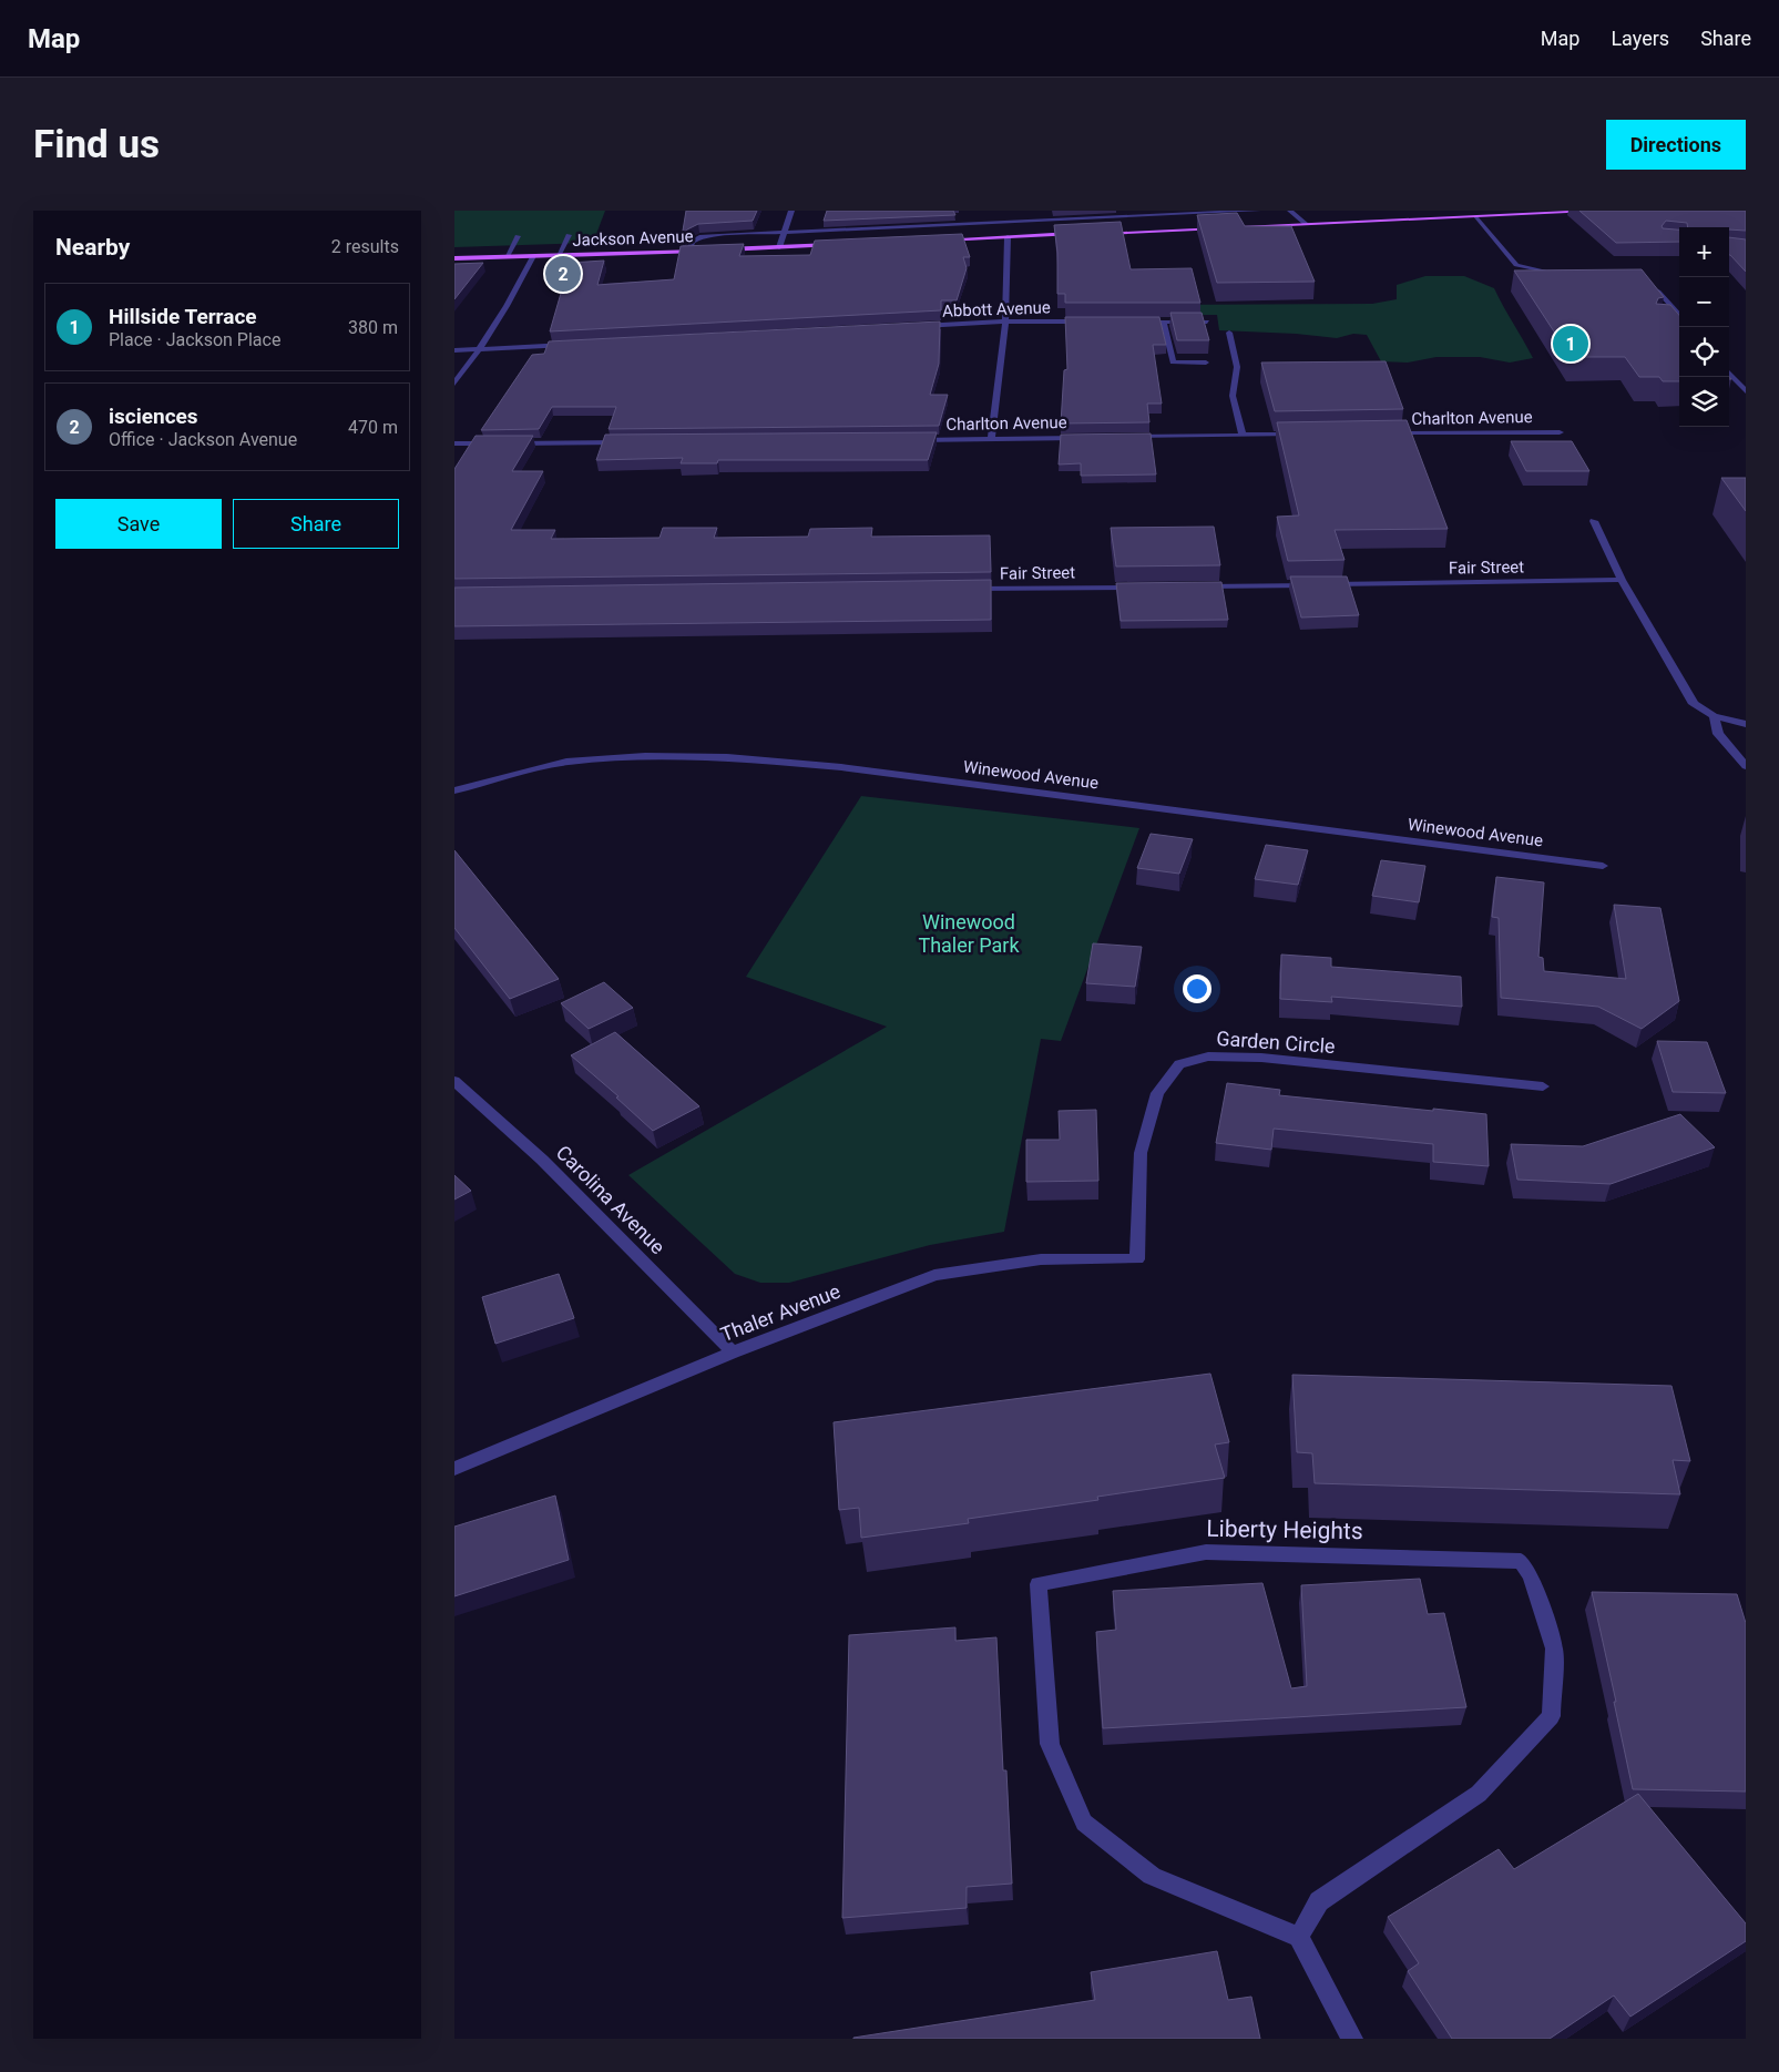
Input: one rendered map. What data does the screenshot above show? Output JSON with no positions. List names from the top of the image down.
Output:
{
  "streets": {
    "main road": ["Jackson Avenue"],
    "street": [
      "Abbott Avenue",
      "Charlton Avenue",
      "Fair Street",
      "Winewood Avenue",
      "Garden Circle",
      "Carolina Avenue",
      "Thaler Avenue",
      "Liberty Heights"
    ]
  },
  "crossings": [
    ["Garden Circle", "Thaler Avenue"],
    ["Carolina Avenue", "Thaler Avenue"]
  ],
  "parks": ["Winewood Thaler Park"],
  "page": {
    "header": "Map",
    "nav": ["Map", "Layers", "Share"],
    "buttons": [
      "Directions",
      ["Save", "Share"]
    ],
    "title": "Find us",
    "heading": ["Nearby", "2 results"],
    "map_buttons": ["+", "−"],
    "pins": ["2", "1"],
    "list": [
      {
        "mark": "1",
        "name": "Hillside Terrace",
        "note": "Place · Jackson Place",
        "value": "380 m"
      },
      {
        "mark": "2",
        "name": "isciences",
        "note": "Office · Jackson Avenue",
        "value": "470 m"
      }
    ]
  }
}
